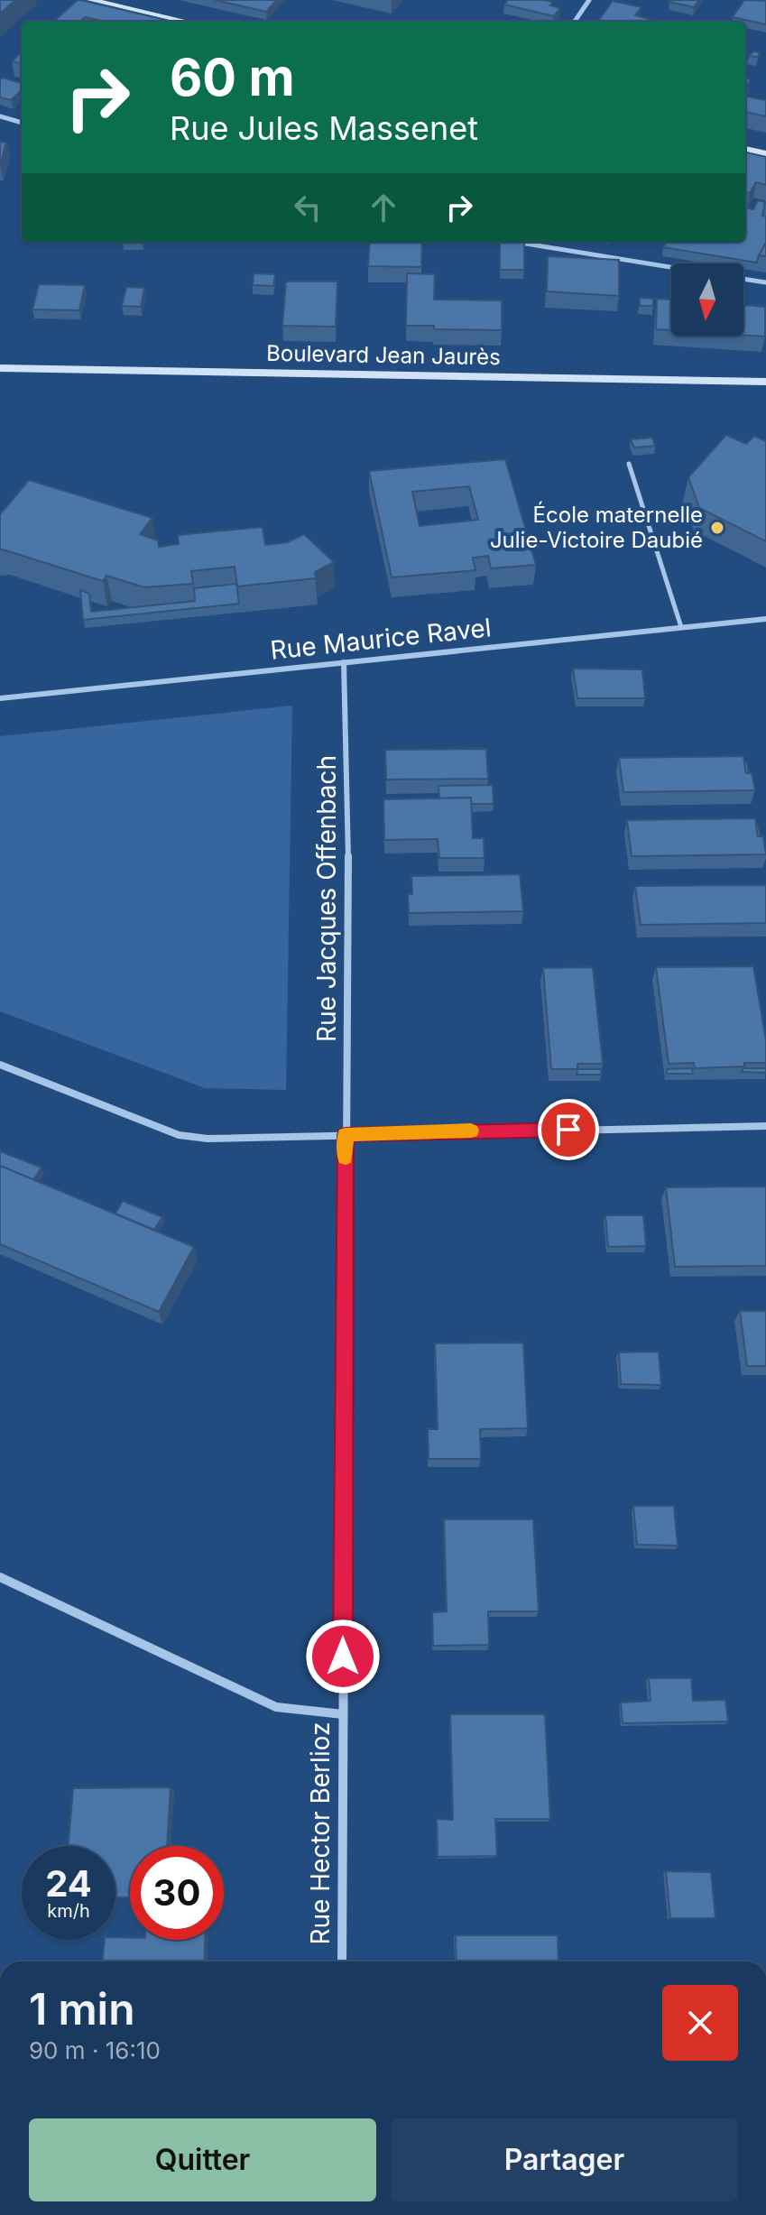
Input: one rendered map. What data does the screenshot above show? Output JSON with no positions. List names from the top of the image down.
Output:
{
  "streets": {
    "street": [
      "Boulevard Jean Jaurès",
      "Rue Maurice Ravel",
      "Rue Jacques Offenbach",
      "Rue Hector Berlioz"
    ]
  },
  "crossings": [
    ["Rue Maurice Ravel", "Rue Jacques Offenbach"],
    ["Rue Jacques Offenbach", "Rue Hector Berlioz"]
  ],
  "places": ["École maternelle Julie-Victoire Daubié"],
  "north": "bottom",
  "page": {
    "turn": ["60 m", "Rue Jules Massenet"],
    "speed": "24 km/h",
    "limit": "30",
    "heading": ["1 min", "90 m · 16:10"],
    "buttons": ["Quitter", "Partager"]
  }
}
